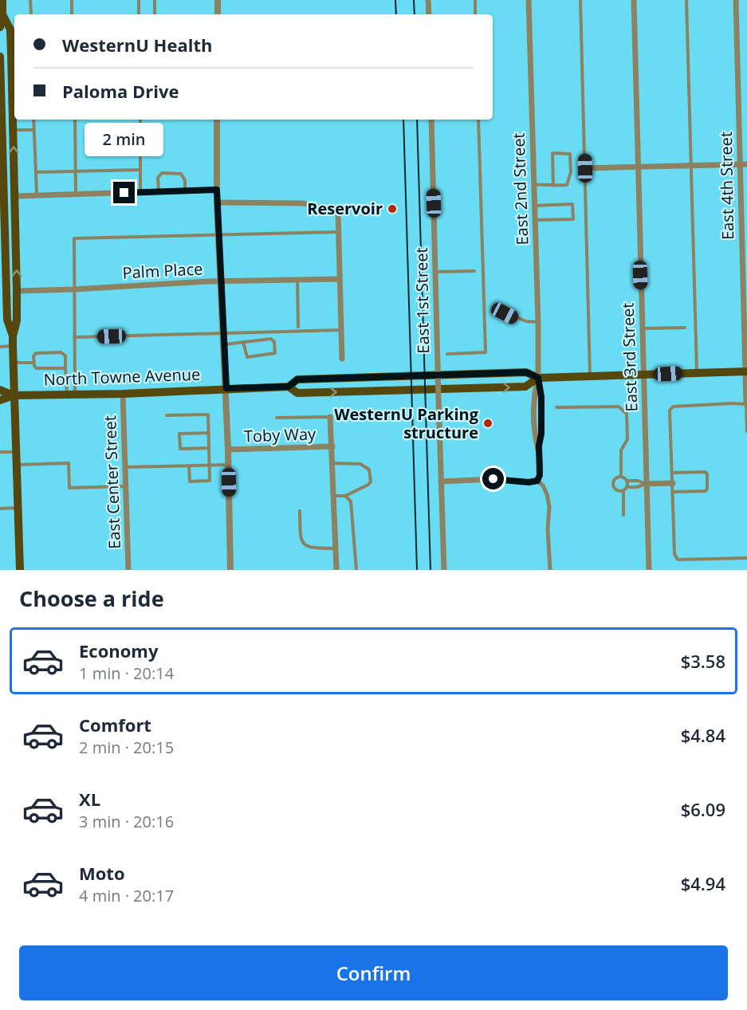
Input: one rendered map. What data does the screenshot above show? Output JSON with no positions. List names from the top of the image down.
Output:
{
  "streets": {
    "main road": ["North Towne Avenue"],
    "street": [
      "East 4th Street",
      "East 2nd Street",
      "Palm Place",
      "East 1st Street",
      "East 3rd Street",
      "Toby Way",
      "East Center Street"
    ]
  },
  "crossings": [
    ["East 2nd Street", "North Towne Avenue"],
    ["North Towne Avenue", "East Center Street"]
  ],
  "places": ["Reservoir", "WesternU Parking structure"],
  "page": {
    "banner": ["WesternU Health", "Paloma Drive"],
    "bubble": "2 min",
    "heading": "Choose a ride",
    "list": [
      {
        "name": "Economy",
        "note": "1 min · 20:14",
        "value": "$3.58"
      },
      {
        "name": "Comfort",
        "note": "2 min · 20:15",
        "value": "$4.84"
      },
      {
        "name": "XL",
        "note": "3 min · 20:16",
        "value": "$6.09"
      },
      {
        "name": "Moto",
        "note": "4 min · 20:17",
        "value": "$4.94"
      }
    ],
    "buttons": "Confirm"
  }
}
